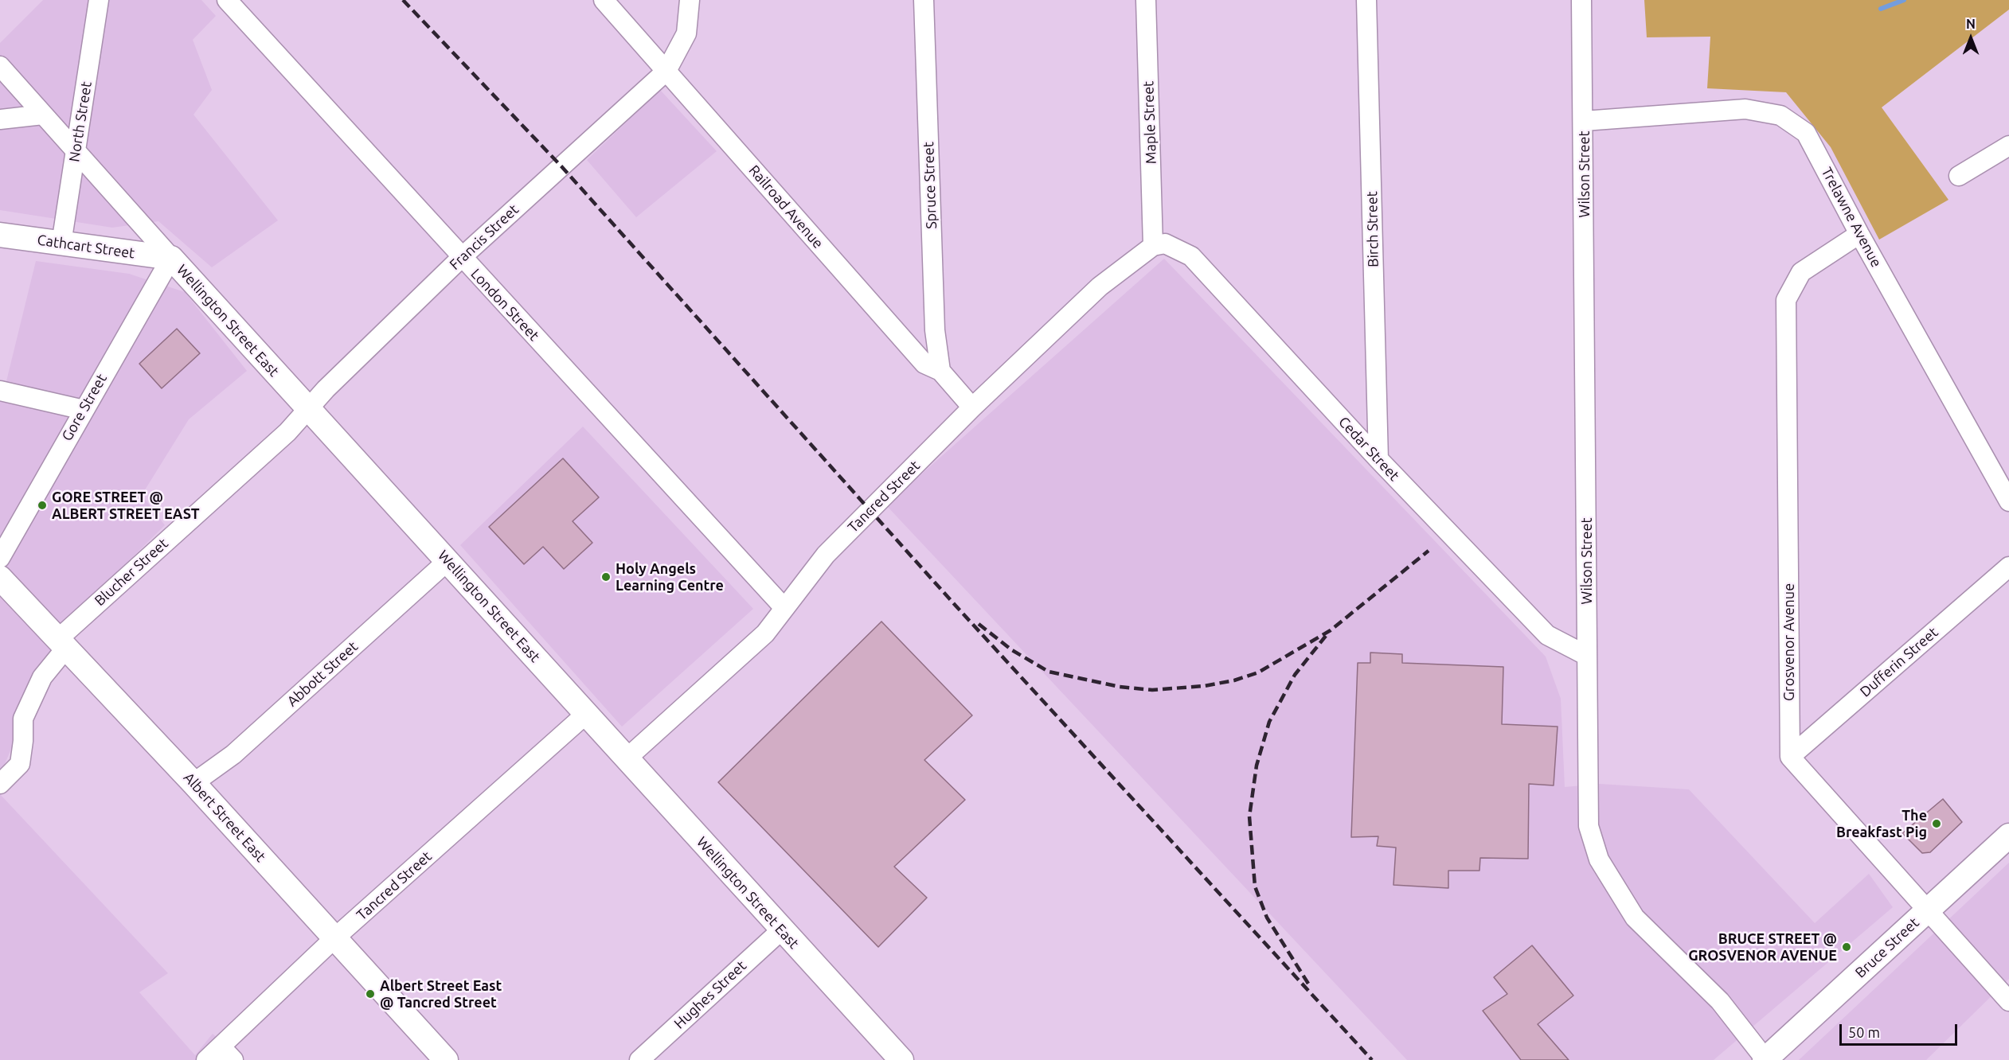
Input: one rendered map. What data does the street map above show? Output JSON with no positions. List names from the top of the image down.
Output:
{
  "streets": {
    "main road": [
      "Cathcart Street",
      "Wellington Street East",
      "Albert Street East",
      "Bruce Street"
    ],
    "street": [
      "North Street",
      "Maple Street",
      "Wilson Street",
      "Spruce Street",
      "Railroad Avenue",
      "Trelawne Avenue",
      "Birch Street",
      "Francis Street",
      "London Street",
      "Gore Street",
      "Cedar Street",
      "Tancred Street",
      "Blucher Street",
      "Grosvenor Avenue",
      "Dufferin Street",
      "Abbott Street",
      "Hughes Street"
    ]
  },
  "crossings": [
    ["North Street", "Cathcart Street"],
    ["North Street", "Wellington Street East"],
    ["Maple Street", "Cedar Street"],
    ["Maple Street", "Tancred Street"],
    ["Wilson Street", "Trelawne Avenue"],
    ["Wilson Street", "Cedar Street"],
    ["Wilson Street", "Bruce Street"],
    ["Spruce Street", "Railroad Avenue"],
    ["Railroad Avenue", "Francis Street"],
    ["Railroad Avenue", "Tancred Street"],
    ["Trelawne Avenue", "Grosvenor Avenue"],
    ["Birch Street", "Cedar Street"],
    ["Francis Street", "London Street"],
    ["Francis Street", "Wellington Street East"],
    ["Francis Street", "Blucher Street"],
    ["Cathcart Street", "Wellington Street East"],
    ["Cathcart Street", "Gore Street"],
    ["London Street", "Tancred Street"],
    ["Wellington Street East", "Gore Street"],
    ["Wellington Street East", "Tancred Street"],
    ["Wellington Street East", "Blucher Street"],
    ["Wellington Street East", "Abbott Street"],
    ["Wellington Street East", "Hughes Street"],
    ["Cedar Street", "Tancred Street"],
    ["Tancred Street", "Albert Street East"],
    ["Blucher Street", "Albert Street East"],
    ["Grosvenor Avenue", "Dufferin Street"],
    ["Abbott Street", "Albert Street East"]
  ],
  "places": [
    "GORE STREET @ ALBERT STREET EAST",
    "Holy Angels Learning Centre",
    "The Breakfast Pig",
    "BRUCE STREET @ GROSVENOR AVENUE",
    "Albert Street East @ Tancred Street"
  ],
  "scale_bar": "50 m",
  "north": "top"
}
